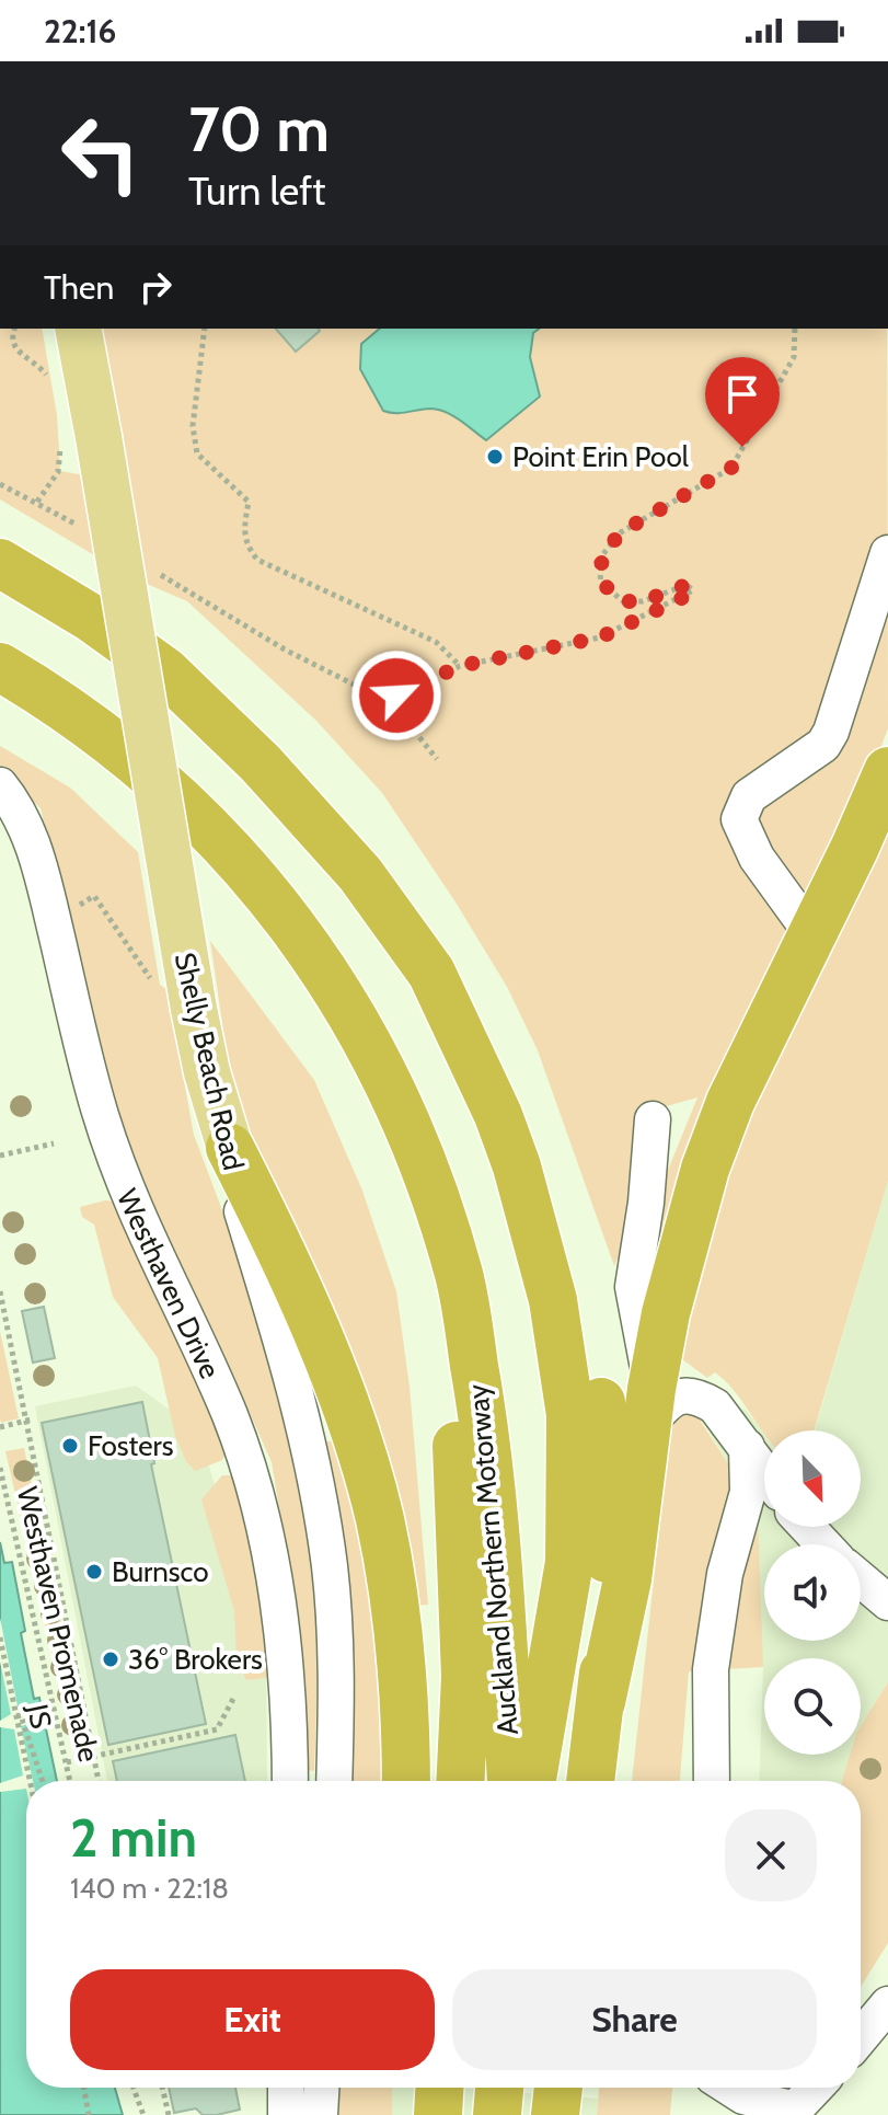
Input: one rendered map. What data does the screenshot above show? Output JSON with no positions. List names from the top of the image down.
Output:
{
  "streets": {
    "highway": ["Auckland Northern Motorway"],
    "main road": ["Shelly Beach Road"],
    "street": ["Westhaven Drive"],
    "path": ["Westhaven Promenade", "JS"]
  },
  "places": [
    "Point Erin Pool",
    "Fosters",
    "Burnsco",
    "36° Brokers"
  ],
  "north": "bottom right",
  "page": {
    "status": "22:16",
    "turn": ["70 m", "Turn left"],
    "then": "Then",
    "heading": ["2 min", "140 m · 22:18"],
    "buttons": ["Exit", "Share"]
  }
}
